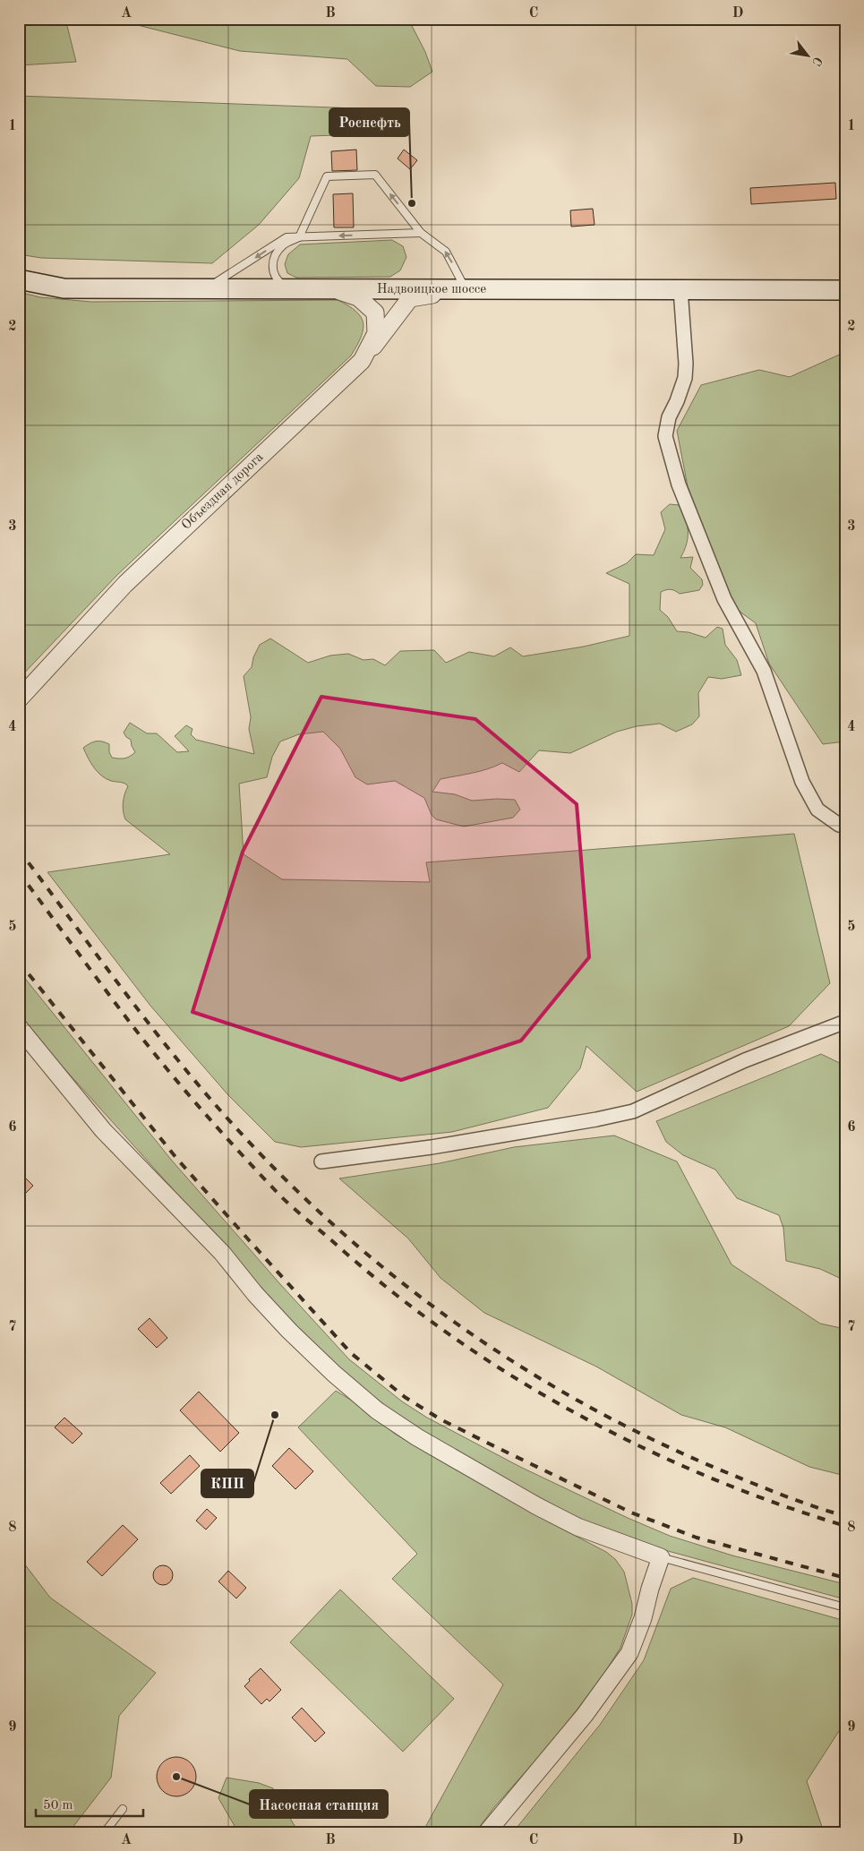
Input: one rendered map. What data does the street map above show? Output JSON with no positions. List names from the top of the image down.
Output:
{
  "streets": {
    "main road": ["Надвоицкое шоссе"],
    "street": ["Объездная дорога"]
  },
  "crossings": [
    ["Надвоицкое шоссе", "Объездная дорога"]
  ],
  "places": ["Роснефть", "КПП", "Насосная станция"],
  "scale_bar": "50 m",
  "north": "bottom right",
  "grid": {
    "columns": [
      "A",
      "B",
      "C",
      "D"
    ],
    "rows": [
      "1",
      "2",
      "3",
      "4",
      "5",
      "6",
      "7",
      "8",
      "9"
    ]
  }
}
